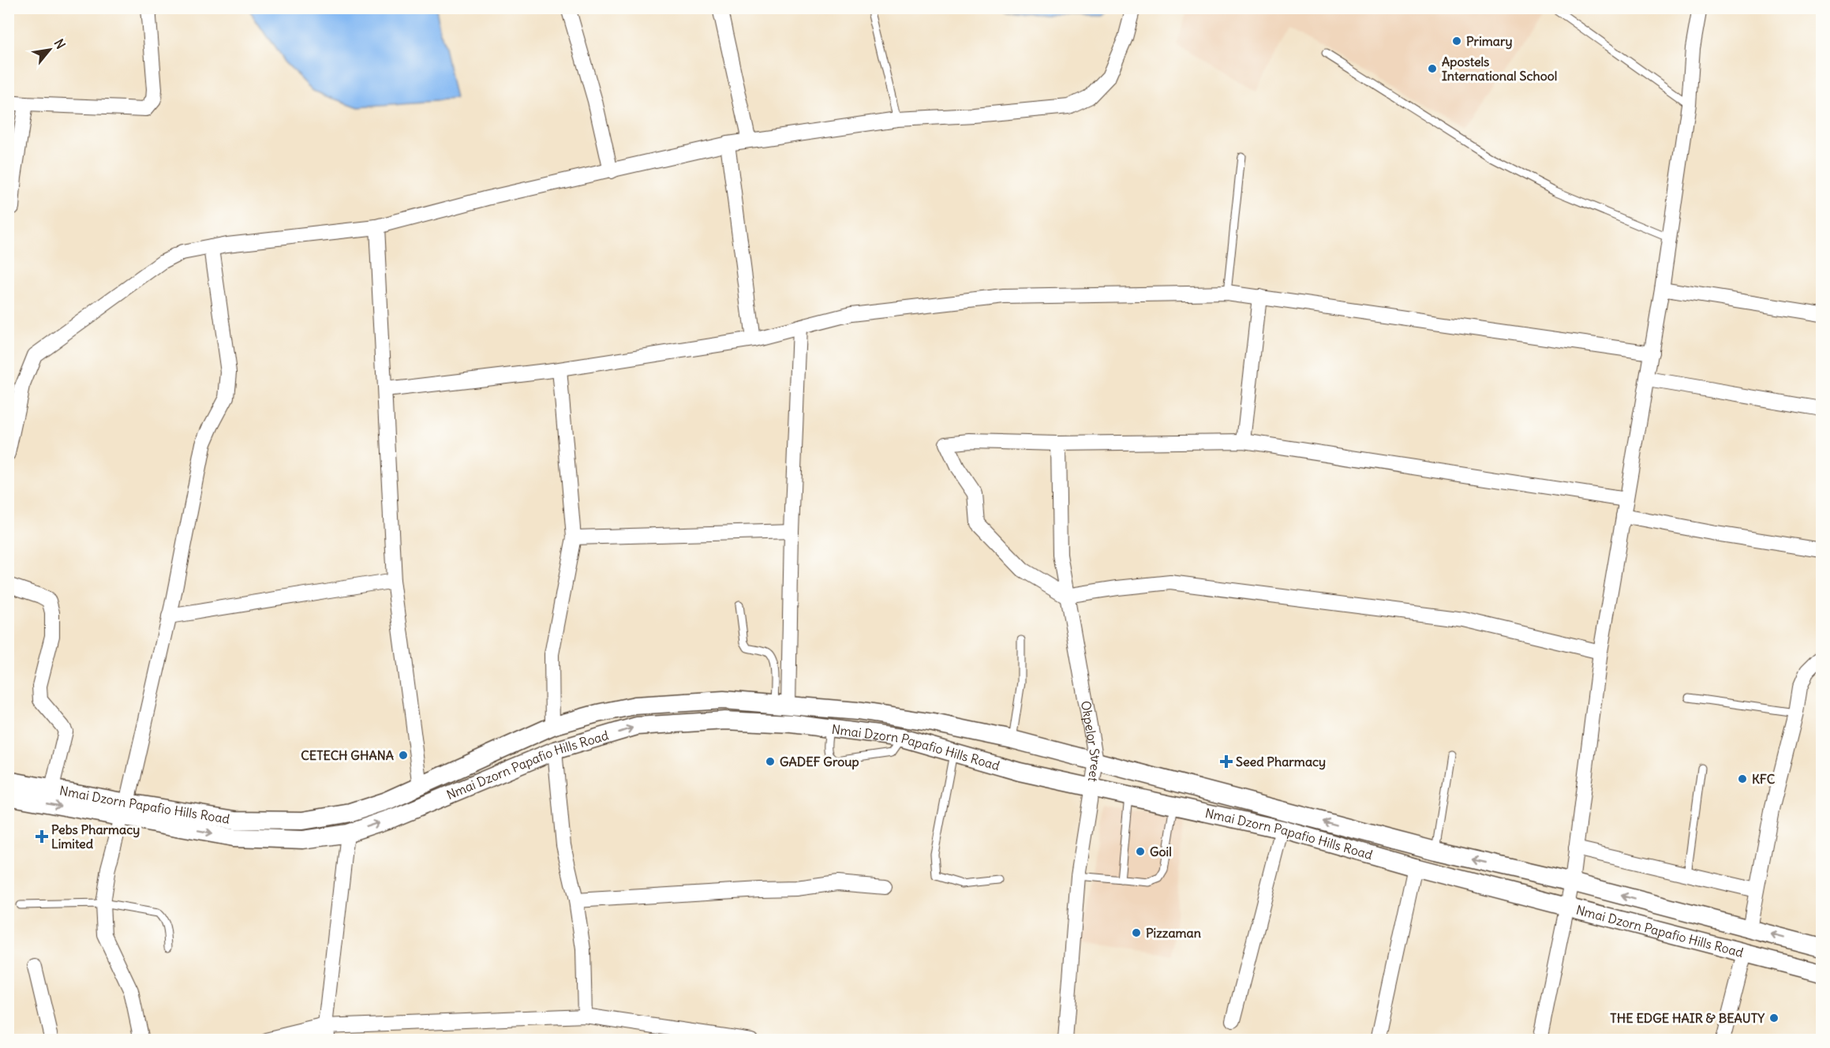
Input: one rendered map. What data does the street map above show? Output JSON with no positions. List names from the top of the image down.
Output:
{
  "streets": {
    "street": ["Okpelor Street", "Nmai Dzorn Papafio Hills Road"]
  },
  "crossings": [
    ["Okpelor Street", "Nmai Dzorn Papafio Hills Road"]
  ],
  "places": {
    "other": [
      "Primary",
      "Apostels International School",
      "CETECH GHANA",
      "GADEF Group",
      "KFC",
      "Goil",
      "Pizzaman",
      "THE EDGE HAIR & BEAUTY"
    ],
    "health": ["Seed Pharmacy", "Pebs Pharmacy Limited"]
  },
  "north": "top right"
}
